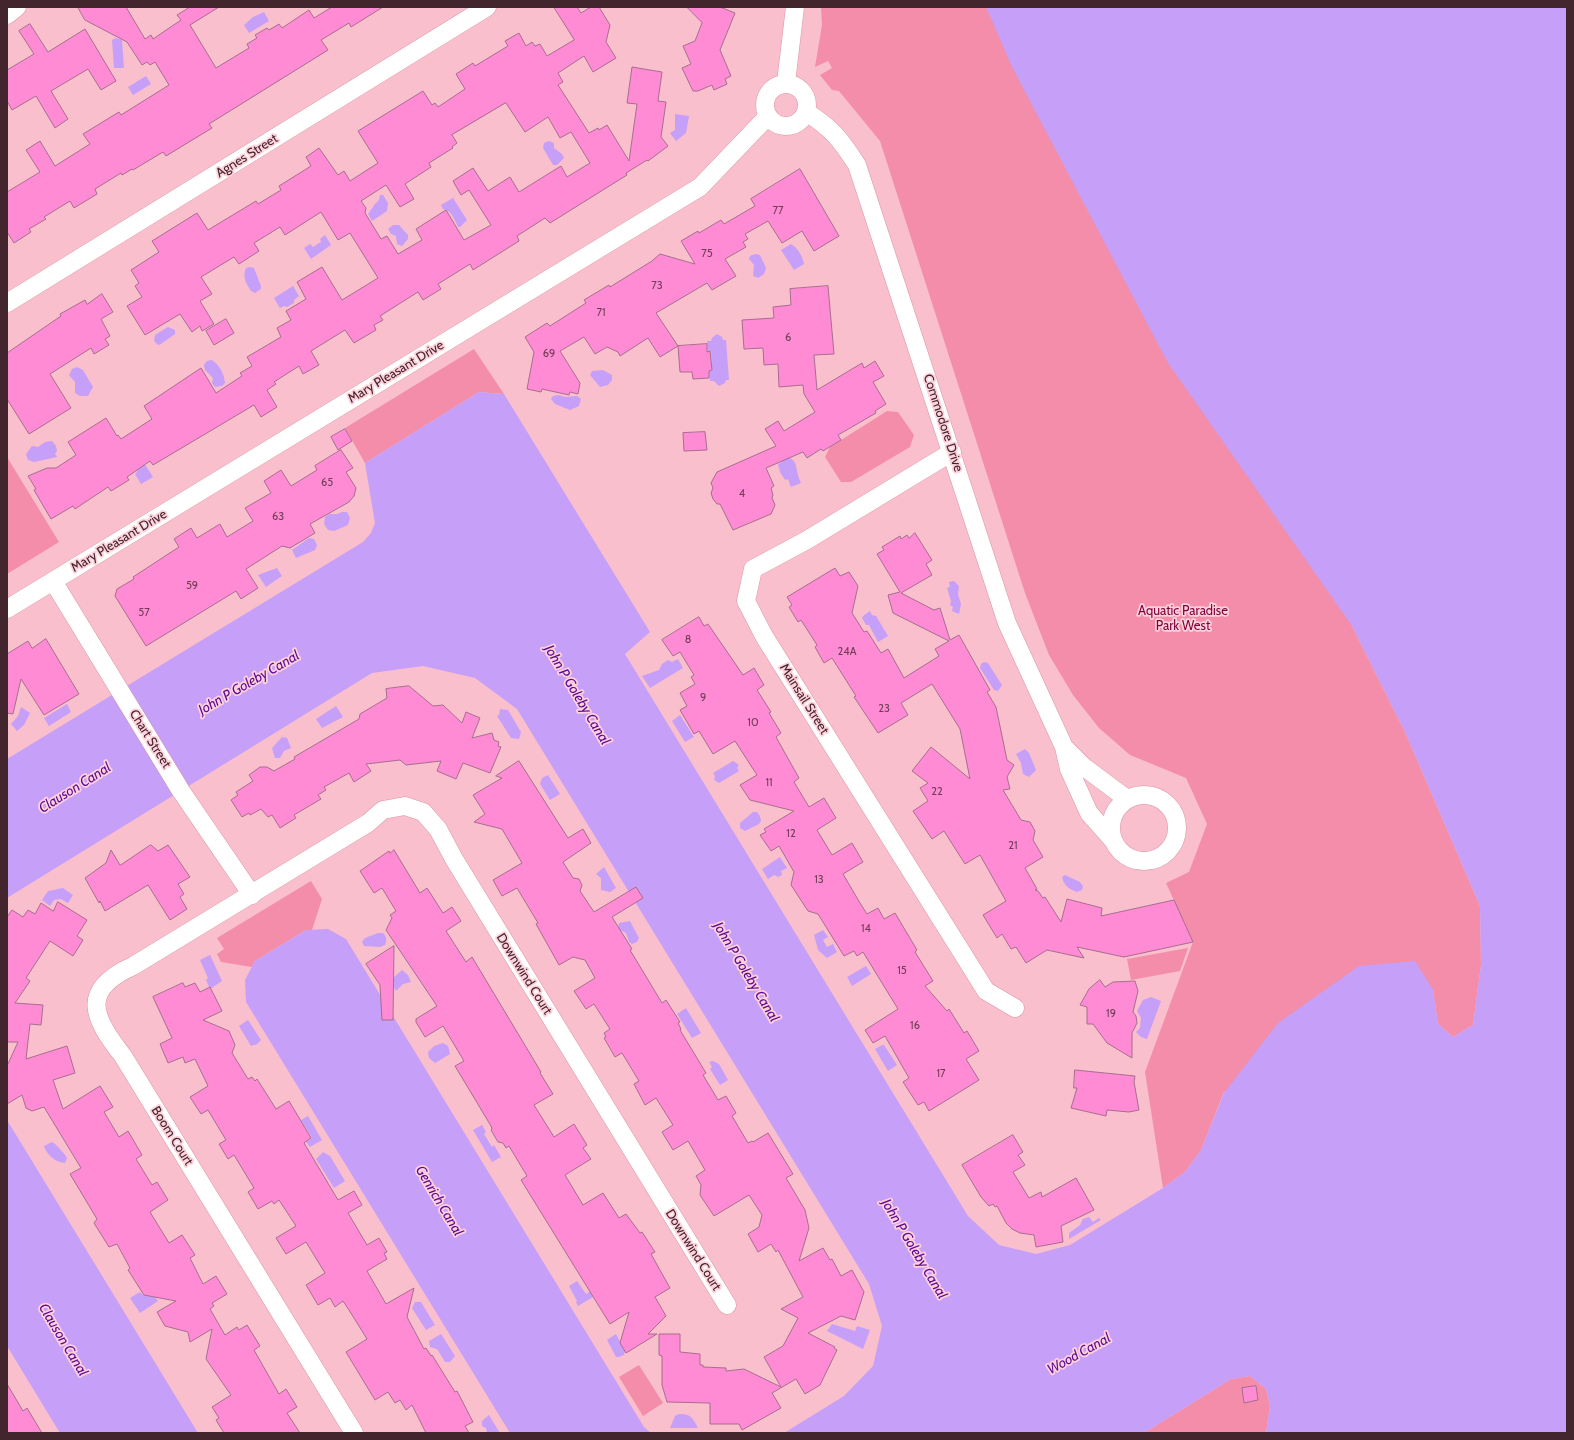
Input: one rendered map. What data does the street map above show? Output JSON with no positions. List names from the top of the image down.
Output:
{
  "streets": {
    "street": [
      "Agnes Street",
      "Mary Pleasant Drive",
      "Commodore Drive",
      "Mainsail Street",
      "Chart Street",
      "Downwind Court",
      "Boom Court"
    ]
  },
  "crossings": [
    ["Mary Pleasant Drive", "Commodore Drive"],
    ["Mary Pleasant Drive", "Chart Street"],
    ["Commodore Drive", "Mainsail Street"],
    ["Chart Street", "Downwind Court"],
    ["Chart Street", "Boom Court"],
    ["Downwind Court", "Boom Court"]
  ],
  "water": [
    "John P Goleby Canal",
    "Clauson Canal",
    "Genrich Canal",
    "Wood Canal"
  ],
  "parks": ["Aquatic Paradise Park West"],
  "house_numbers": [
    "77",
    "75",
    "73",
    "71",
    "6",
    "69",
    "65",
    "4",
    "63",
    "59",
    "57",
    "8",
    "24A",
    "9",
    "23",
    "10",
    "11",
    "22",
    "12",
    "21",
    "13",
    "14",
    "15",
    "19",
    "16",
    "17"
  ]
}
